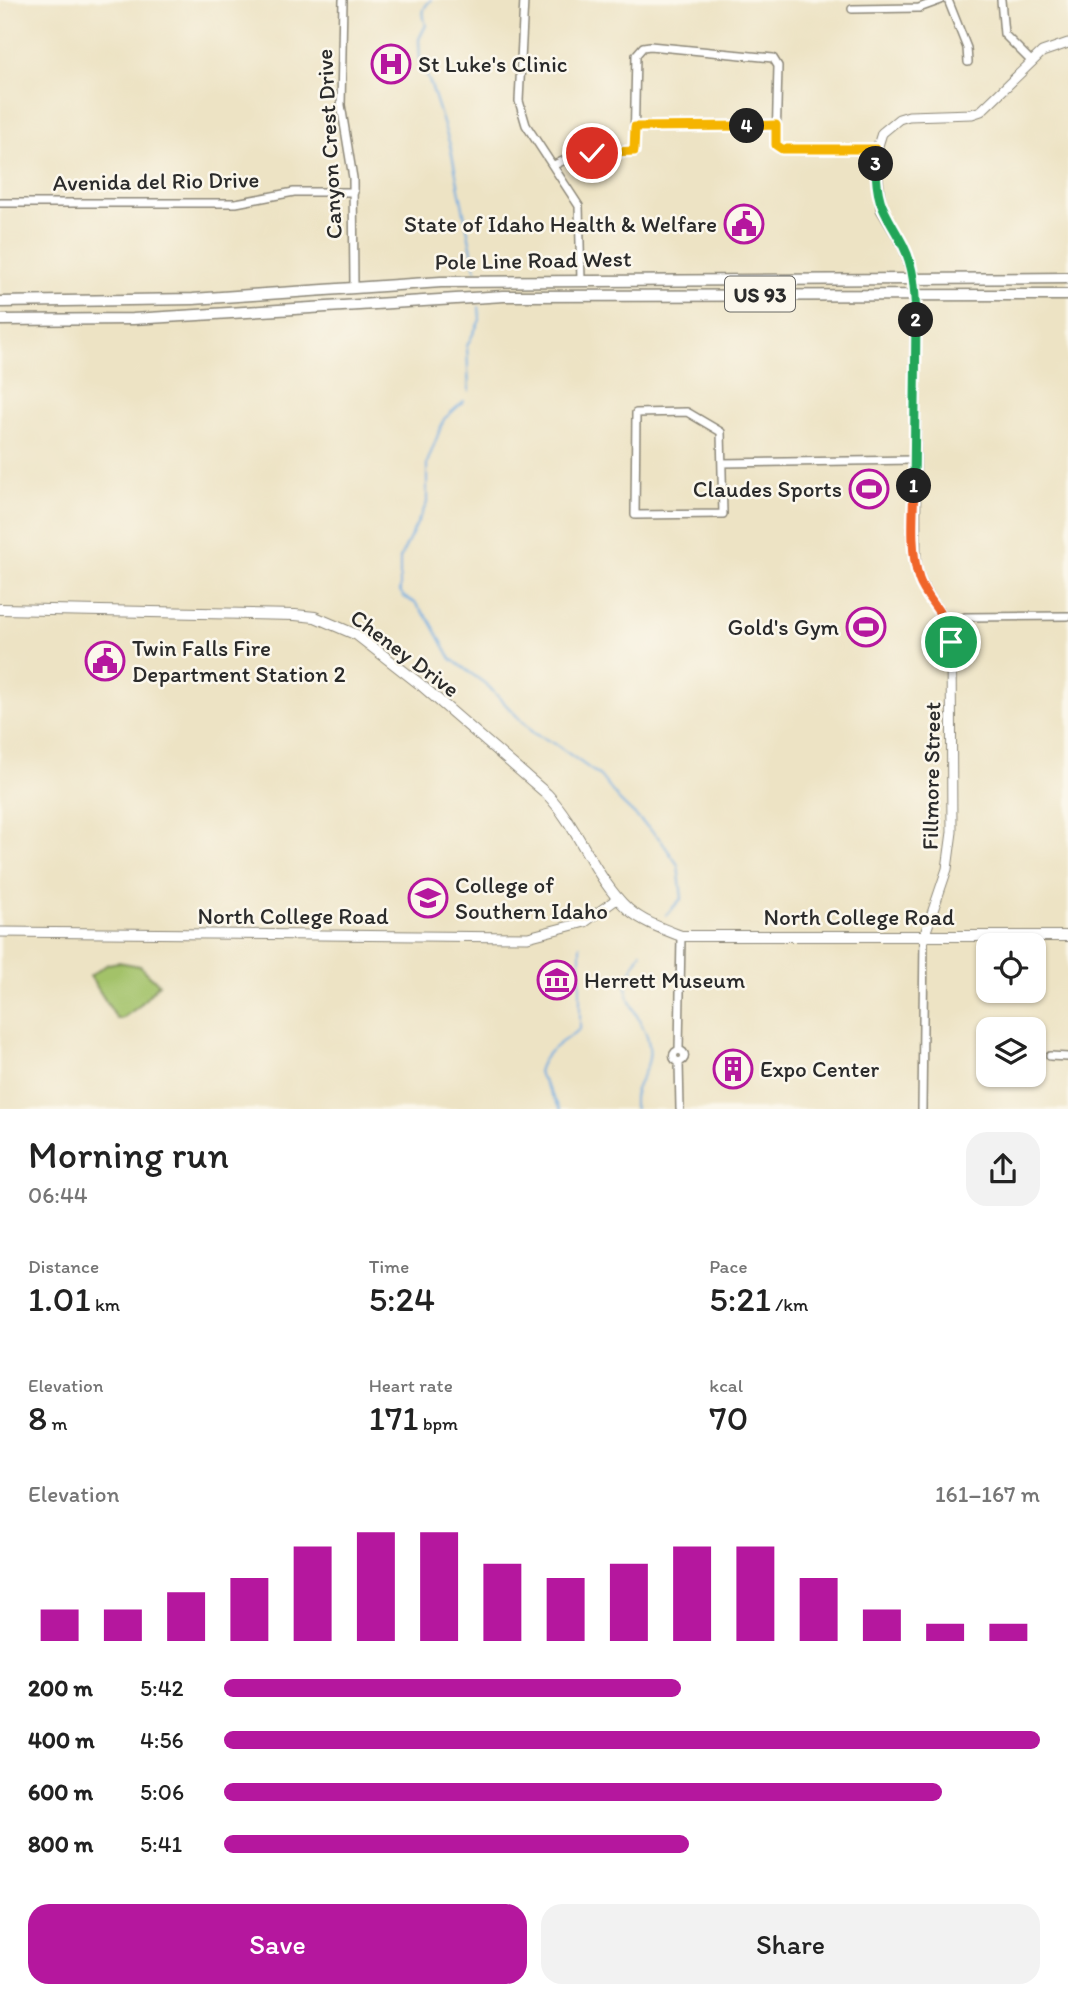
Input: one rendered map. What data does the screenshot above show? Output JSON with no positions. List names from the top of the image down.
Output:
{
  "streets": {
    "highway": ["Pole Line Road West", "US 93"],
    "main road": ["Cheney Drive", "North College Road"],
    "street": ["Canyon Crest Drive", "Avenida del Rio Drive", "Fillmore Street"]
  },
  "crossings": [
    ["Canyon Crest Drive", "Avenida del Rio Drive"],
    ["Canyon Crest Drive", "Pole Line Road West"],
    ["Cheney Drive", "North College Road"],
    ["Fillmore Street", "North College Road"]
  ],
  "places": {
    "hospital": ["St Luke's Clinic"],
    "public building": ["State of Idaho Health & Welfare", "Twin Falls Fire Department Station 2"],
    "sports": ["Claudes Sports", "Gold's Gym"],
    "school or university": ["College of Southern Idaho"],
    "museum": ["Herrett Museum"],
    "building": ["Expo Center"]
  },
  "page": {
    "pins": [
      "4",
      "3",
      "2",
      "1"
    ],
    "heading": ["Morning run", "06:44"],
    "stats": [
      ["Distance", "1.01 km"],
      ["Time", "5:24"],
      ["Pace", "5:21 /km"],
      ["Elevation", "8 m"],
      ["Heart rate", "171 bpm"],
      ["kcal", "70"]
    ],
    "chart": ["Elevation", "161–167 m"],
    "list": [
      {
        "name": "200 m",
        "note": "5:42"
      },
      {
        "name": "400 m",
        "note": "4:56"
      },
      {
        "name": "600 m",
        "note": "5:06"
      },
      {
        "name": "800 m",
        "note": "5:41"
      }
    ],
    "buttons": ["Save", "Share"]
  }
}
